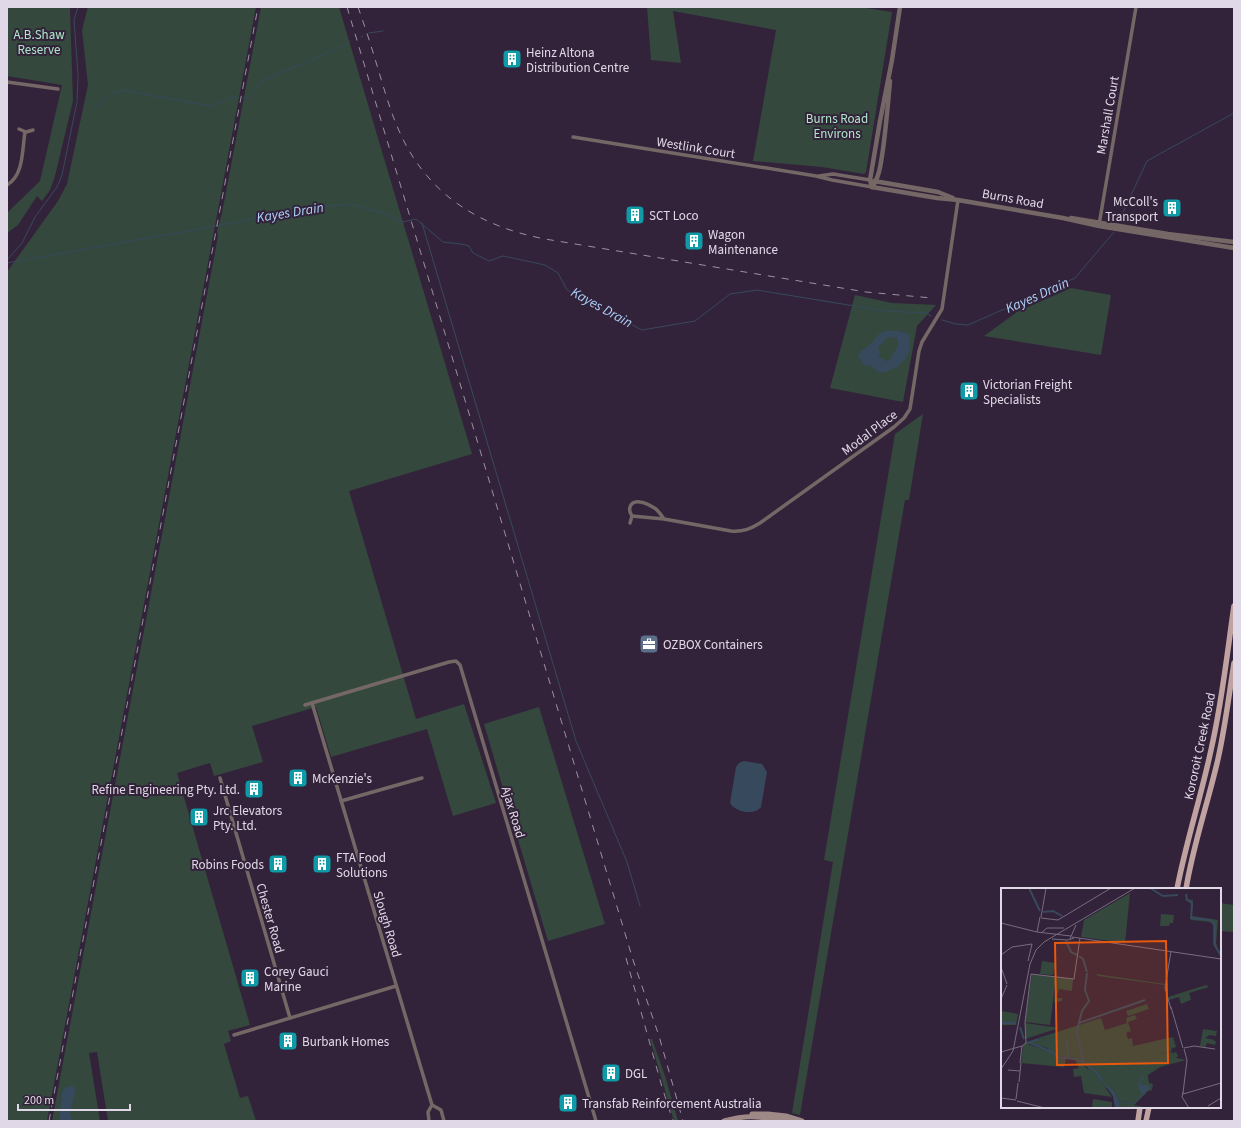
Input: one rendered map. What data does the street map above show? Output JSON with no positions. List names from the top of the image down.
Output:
{
  "streets": {
    "main road": ["Kororoit Creek Road"],
    "street": [
      "Marshall Court",
      "Westlink Court",
      "Burns Road",
      "Modal Place",
      "Ajax Road",
      "Chester Road",
      "Slough Road"
    ]
  },
  "crossings": [
    ["Marshall Court", "Burns Road"],
    ["Westlink Court", "Burns Road"],
    ["Burns Road", "Modal Place"],
    ["Ajax Road", "Slough Road"]
  ],
  "water": ["Kayes Drain"],
  "parks": ["A.B.Shaw Reserve", "Burns Road Environs"],
  "places": {
    "building": [
      "Heinz Altona Distribution Centre",
      "McColl's Transport",
      "SCT Loco",
      "Wagon Maintenance",
      "Victorian Freight Specialists",
      "McKenzie's",
      "Refine Engineering Pty. Ltd.",
      "Jrc Elevators Pty. Ltd.",
      "Robins Foods",
      "FTA Food Solutions",
      "Corey Gauci Marine",
      "Burbank Homes",
      "DGL",
      "Transfab Reinforcement Australia"
    ],
    "office": ["OZBOX Containers"]
  },
  "scale_bar": "200 m"
}
